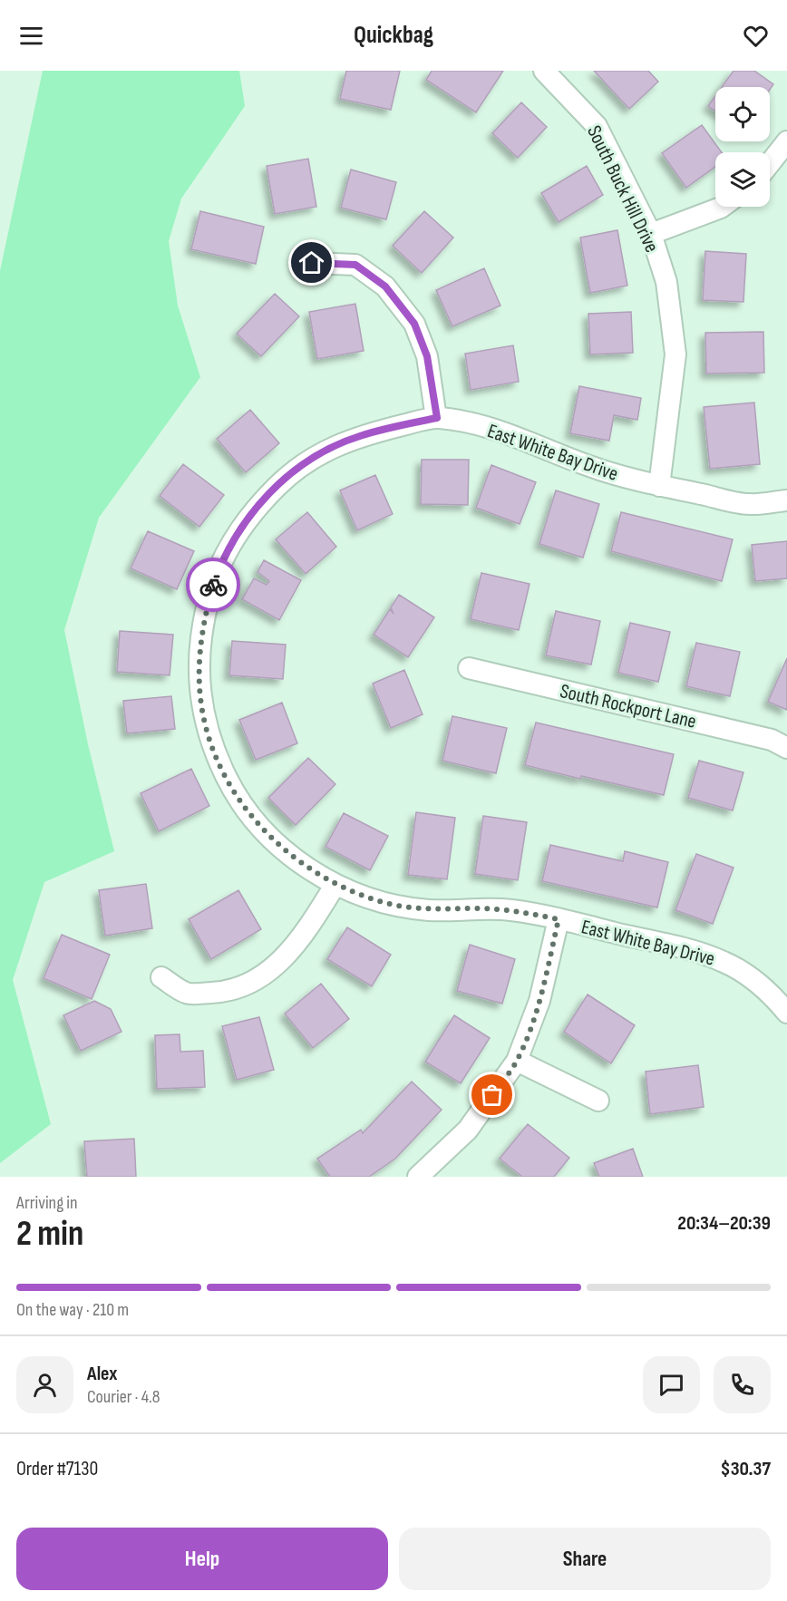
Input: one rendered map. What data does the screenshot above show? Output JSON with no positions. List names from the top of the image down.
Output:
{
  "streets": {
    "street": ["South Buck Hill Drive", "East White Bay Drive", "South Rockport Lane"]
  },
  "crossings": [
    ["South Buck Hill Drive", "East White Bay Drive"]
  ],
  "page": {
    "header": "Quickbag",
    "heading": ["2 min", "Arriving in", "20:34–20:39"],
    "panel": [
      "Alex",
      "Courier · 4.8",
      "Order #7130",
      "$30.37"
    ],
    "bar": "On the way · 210 m",
    "buttons": ["Help", "Share"]
  }
}
